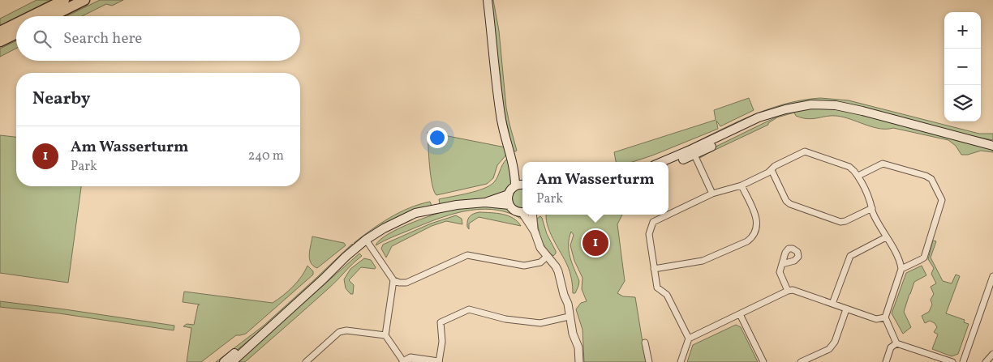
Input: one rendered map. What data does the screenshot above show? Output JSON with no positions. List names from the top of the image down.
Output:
{
  "page": {
    "map_buttons": ["+", "−"],
    "search": "Search here",
    "heading": "Nearby",
    "list": [
      {
        "mark": "1",
        "name": "Am Wasserturm",
        "note": "Park",
        "value": "240 m"
      }
    ],
    "popup": ["Am Wasserturm", "Park"],
    "pins": "1"
  }
}
